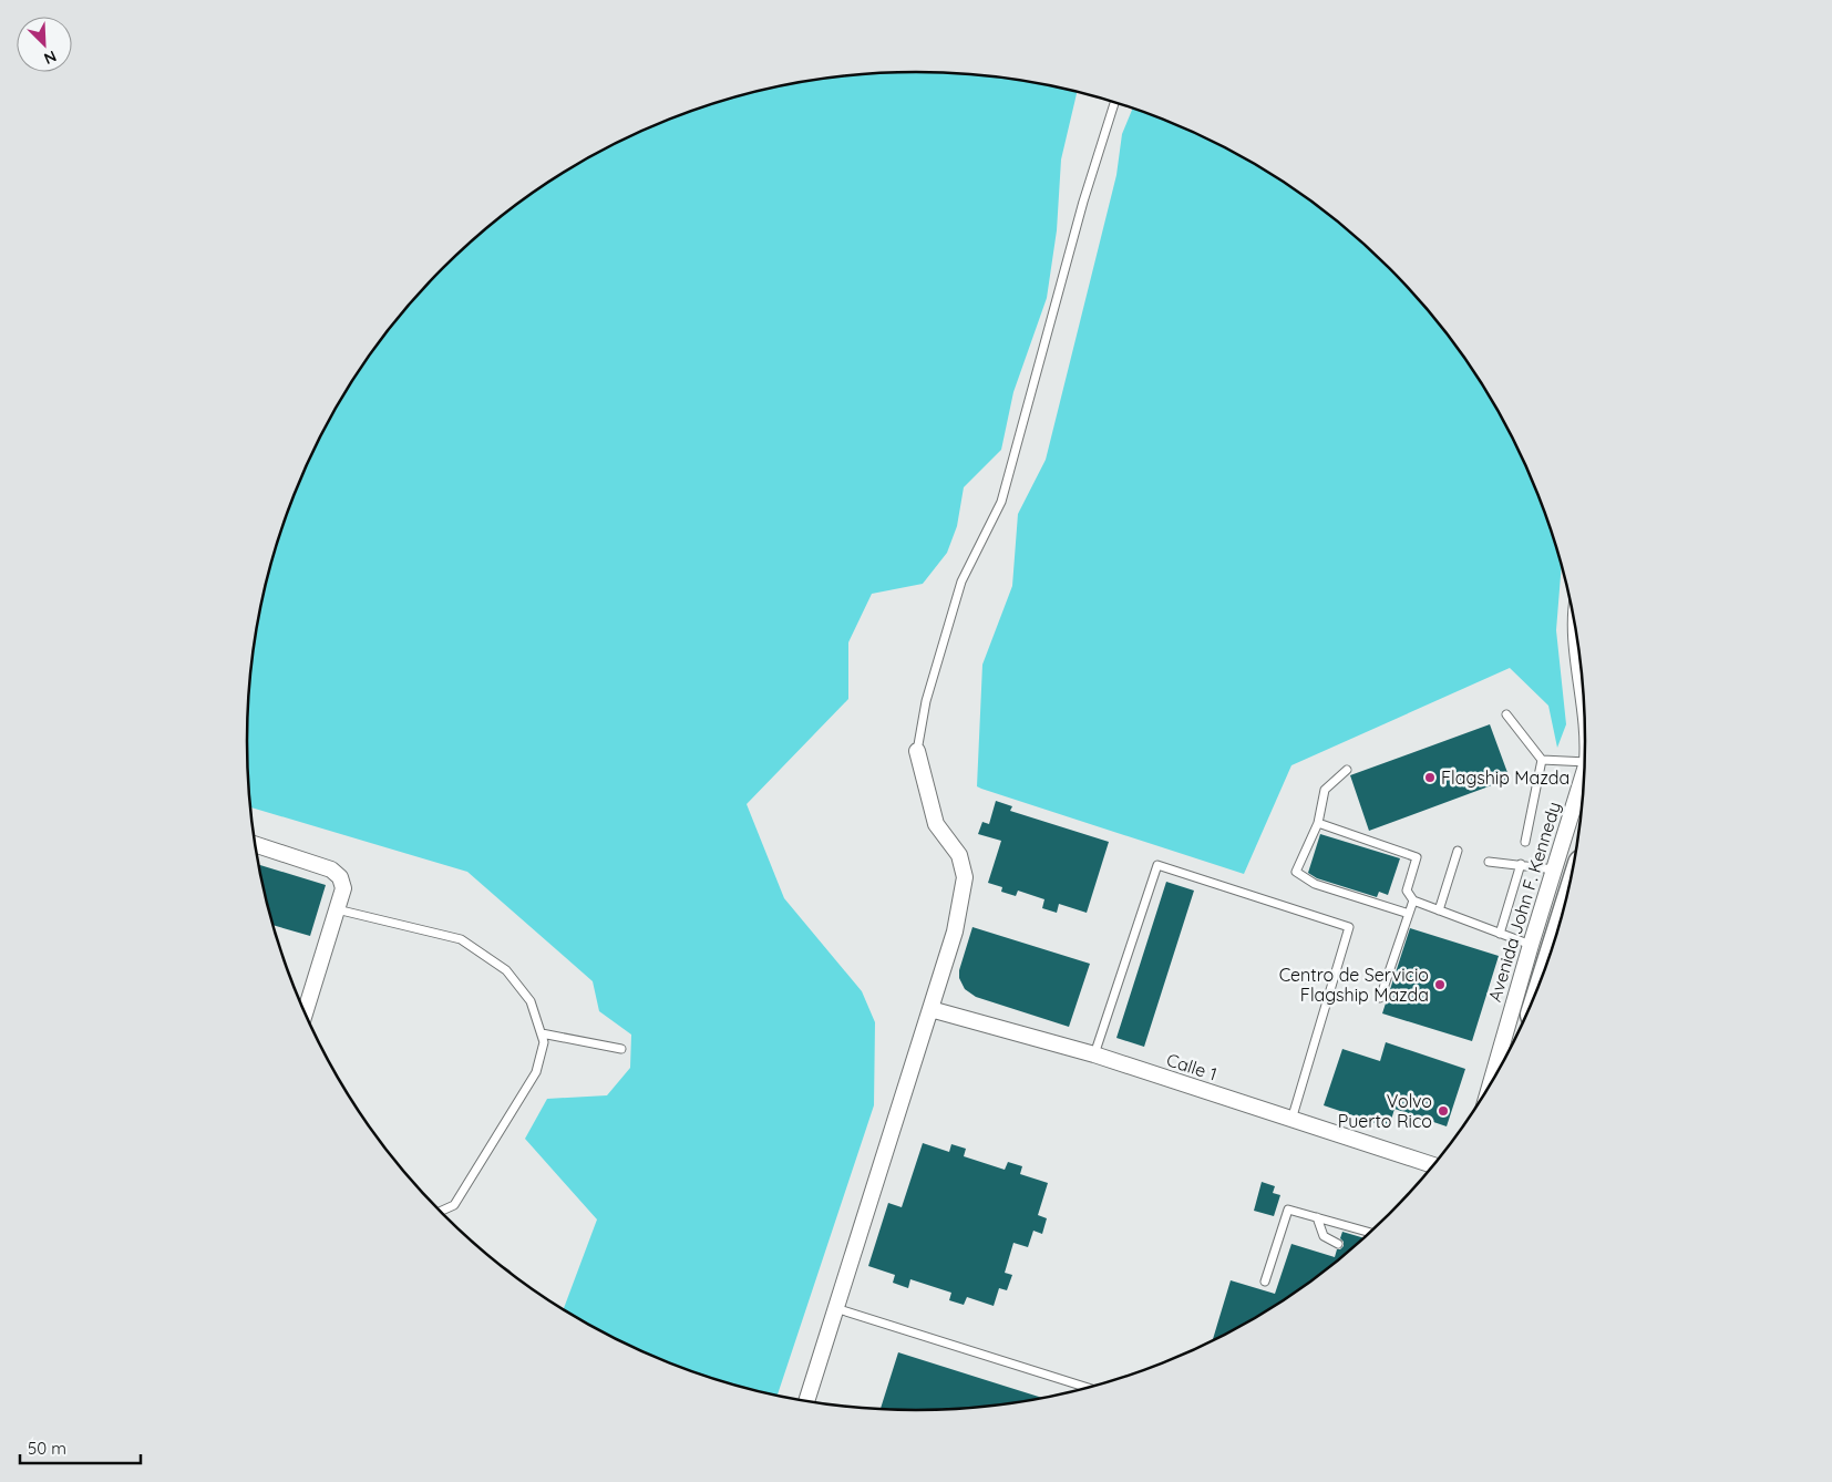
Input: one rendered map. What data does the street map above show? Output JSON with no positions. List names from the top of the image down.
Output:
{
  "streets": {
    "street": ["Avenida John F. Kennedy", "Calle 1"]
  },
  "places": ["Flagship Mazda", "Centro de Servicio Flagship Mazda", "Volvo Puerto Rico"],
  "scale_bar": "50 m",
  "north": "bottom right"
}
